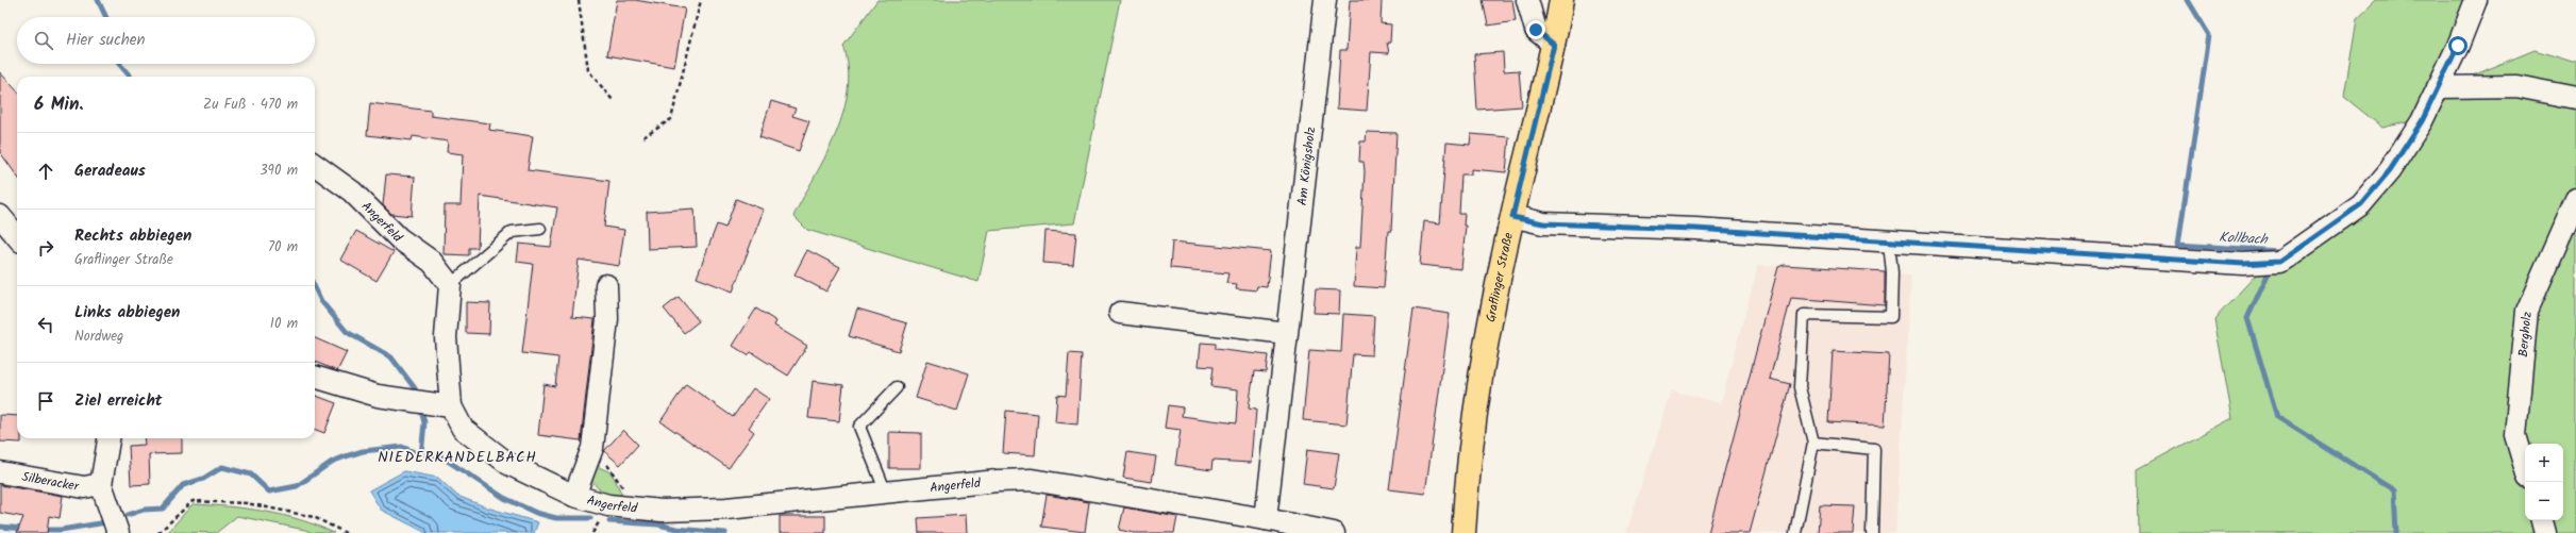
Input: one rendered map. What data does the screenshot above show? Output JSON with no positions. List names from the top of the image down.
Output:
{
  "streets": {
    "main road": ["Graflinger Straße"],
    "street": [
      "Am Königsholz",
      "Angerfeld",
      "Bergholz",
      "Silberacker"
    ]
  },
  "crossings": [
    ["Am Königsholz", "Angerfeld"]
  ],
  "districts": ["NIEDERKANDELBACH"],
  "water": ["Kollbach"],
  "page": {
    "search": "Hier suchen",
    "heading": ["6 Min.", "Zu Fuß · 470 m"],
    "list": [
      ["Geradeaus", "390 m"],
      ["Rechts abbiegen", "Graflinger Straße", "70 m"],
      ["Links abbiegen", "Nordweg", "10 m"],
      "Ziel erreicht"
    ],
    "map_buttons": ["+", "−"]
  }
}
